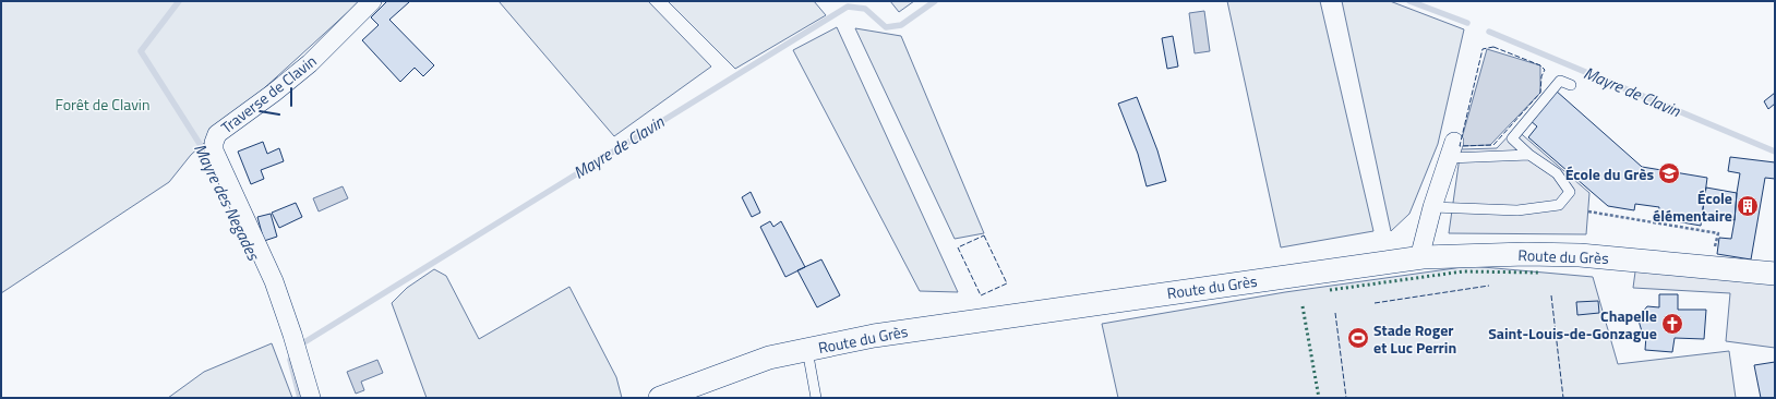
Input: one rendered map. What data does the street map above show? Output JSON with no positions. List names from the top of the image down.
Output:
{
  "streets": {
    "street": ["Traverse de Clavin", "Route du Grès"]
  },
  "water": ["Mayre de Clavin", "Mayre des Negades"],
  "parks": ["Forêt de Clavin"],
  "places": {
    "school or university": ["École du Grès"],
    "building": ["École élémentaire"],
    "church": ["Chapelle Saint-Louis-de-Gonzague"],
    "sports": ["Stade Roger et Luc Perrin"]
  }
}
